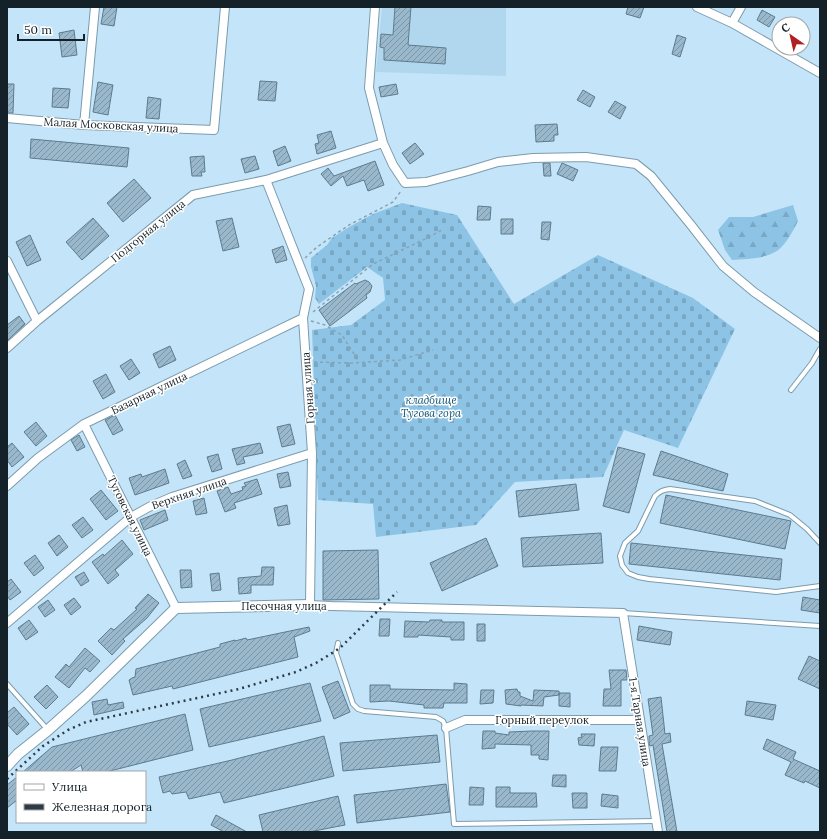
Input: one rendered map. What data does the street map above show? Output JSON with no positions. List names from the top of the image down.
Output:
{
  "streets": {
    "street": [
      "Малая Московская улица",
      "Подгорная улица",
      "Горная улица",
      "Базарная улица",
      "Верхняя улица",
      "Туговская улица",
      "Песочная улица",
      "Горный переулок",
      "1-я Тарная улица"
    ]
  },
  "crossings": [
    ["Подгорная улица", "Горная улица"],
    ["Горная улица", "Базарная улица"],
    ["Горная улица", "Верхняя улица"],
    ["Горная улица", "Песочная улица"],
    ["Базарная улица", "Туговская улица"],
    ["Верхняя улица", "Туговская улица"],
    ["Туговская улица", "Песочная улица"],
    ["Песочная улица", "1-я Тарная улица"],
    ["Горный переулок", "1-я Тарная улица"]
  ],
  "parks": ["кладбище Тугова гора"],
  "legend": ["Улица", "Железная дорога"],
  "scale_bar": "50 m",
  "north": "top left"
}
